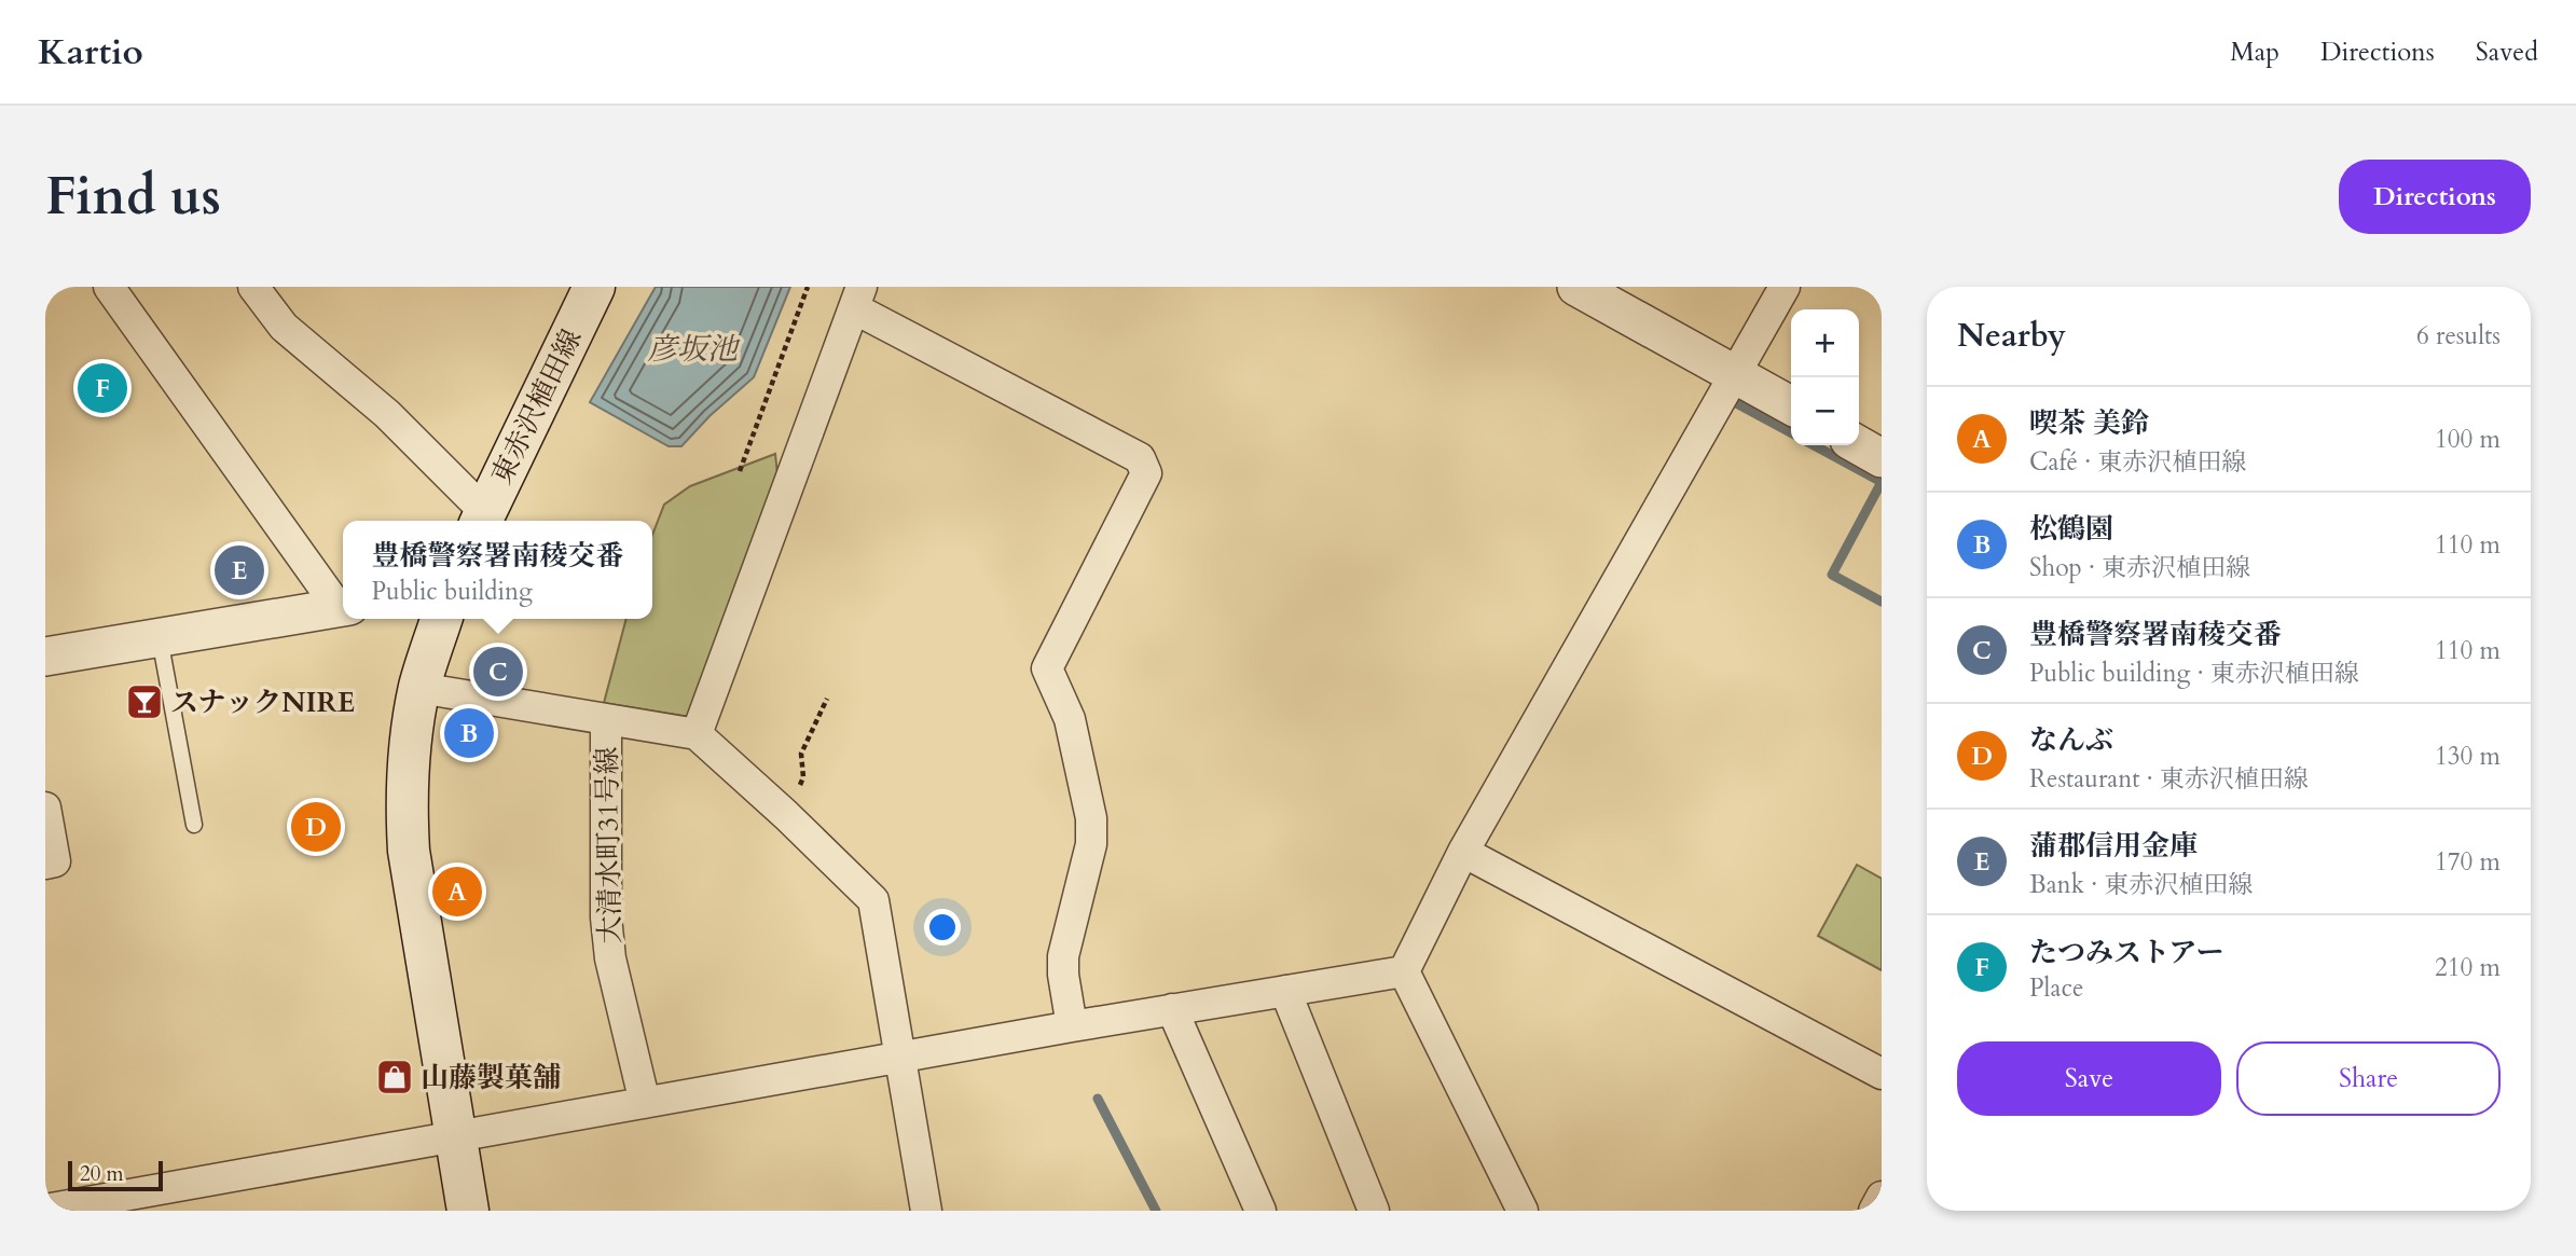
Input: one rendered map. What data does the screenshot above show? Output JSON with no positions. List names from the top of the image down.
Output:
{
  "streets": {
    "main road": ["東赤沢植田線"],
    "street": ["大清水町31号線"]
  },
  "water": ["彦坂池"],
  "places": {
    "bar": ["スナックNIRE"],
    "shop": ["山藤製菓舗"]
  },
  "scale_bar": "20 m",
  "page": {
    "header": "Kartio",
    "nav": ["Map", "Directions", "Saved"],
    "buttons": [
      "Directions",
      ["Save", "Share"]
    ],
    "title": "Find us",
    "heading": ["Nearby", "6 results"],
    "map_buttons": ["+", "−"],
    "pins": [
      "F",
      "E",
      "C",
      "B",
      "D",
      "A"
    ],
    "list": [
      {
        "mark": "A",
        "name": "喫茶 美鈴",
        "note": "Café · 東赤沢植田線",
        "value": "100 m"
      },
      {
        "mark": "B",
        "name": "松鶴園",
        "note": "Shop · 東赤沢植田線",
        "value": "110 m"
      },
      {
        "mark": "C",
        "name": "豊橋警察署南稜交番",
        "note": "Public building · 東赤沢植田線",
        "value": "110 m"
      },
      {
        "mark": "D",
        "name": "なんぶ",
        "note": "Restaurant · 東赤沢植田線",
        "value": "130 m"
      },
      {
        "mark": "E",
        "name": "蒲郡信用金庫",
        "note": "Bank · 東赤沢植田線",
        "value": "170 m"
      },
      {
        "mark": "F",
        "name": "たつみストアー",
        "note": "Place",
        "value": "210 m"
      }
    ],
    "popup": ["豊橋警察署南稜交番", "Public building"],
    "scale": "20 m"
  }
}
